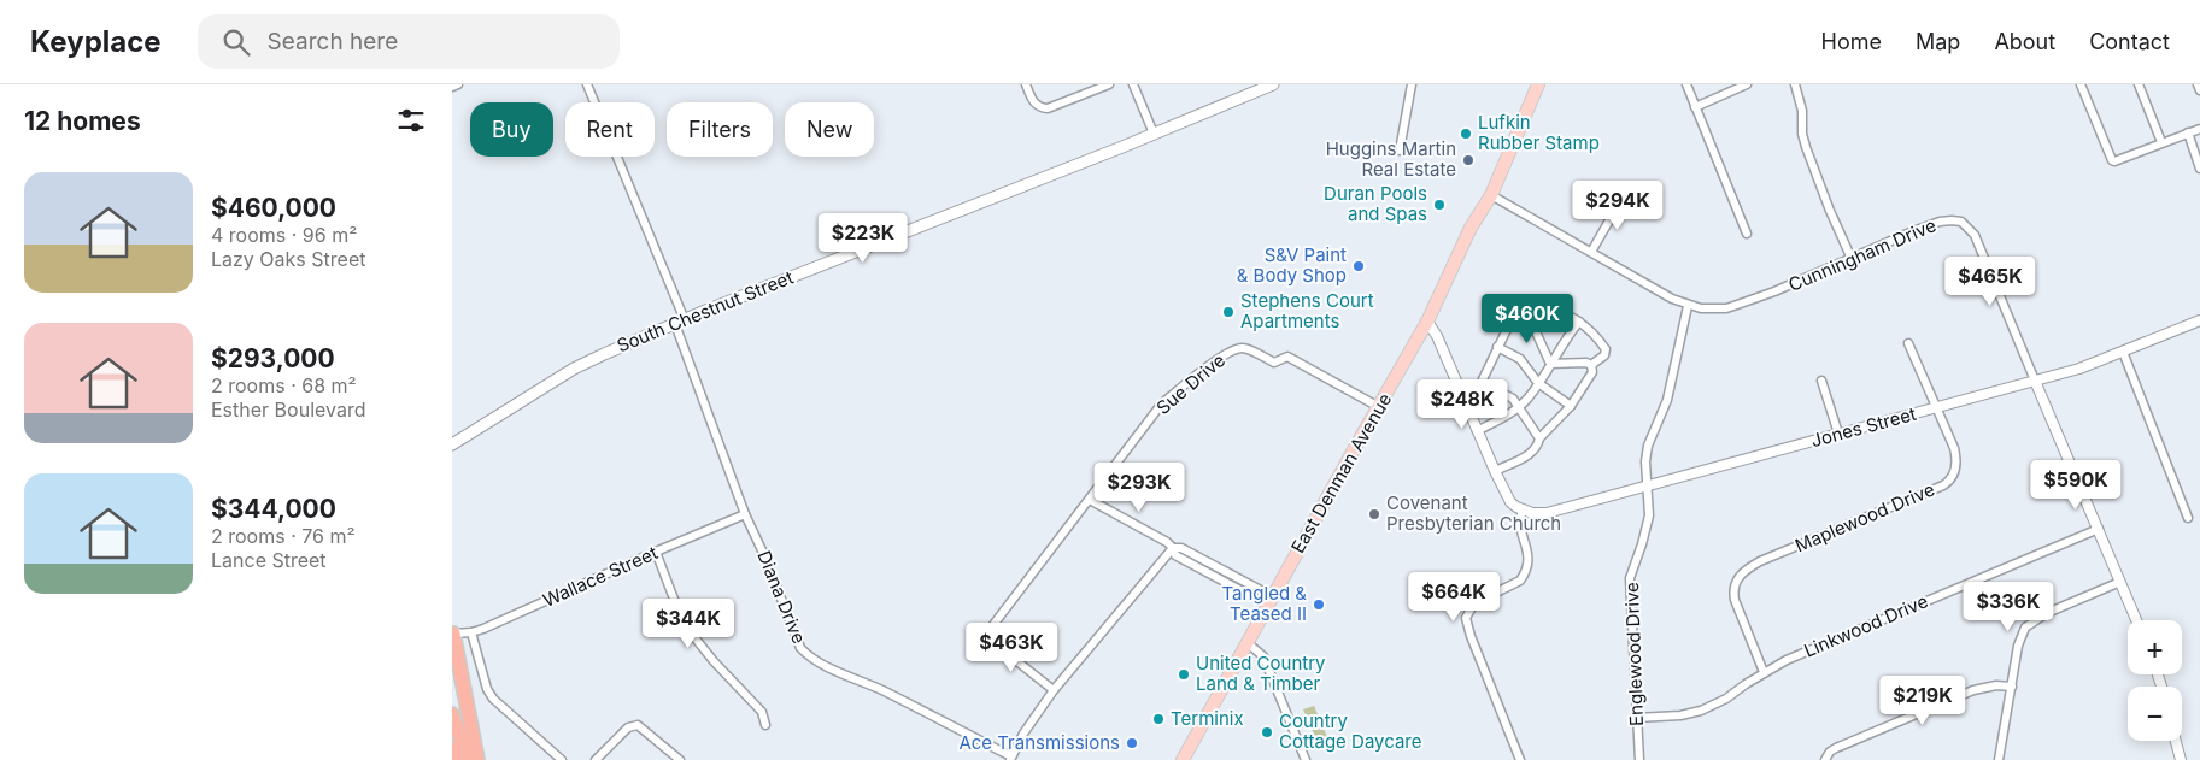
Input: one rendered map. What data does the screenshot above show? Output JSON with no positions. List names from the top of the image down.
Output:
{
  "streets": {
    "main road": ["South Chestnut Street", "East Denman Avenue"],
    "street": [
      "Cunningham Drive",
      "Sue Drive",
      "Jones Street",
      "Maplewood Drive",
      "Wallace Street",
      "Diana Drive",
      "Linkwood Drive",
      "Englewood Drive"
    ]
  },
  "crossings": [
    ["Cunningham Drive", "Jones Street"],
    ["Cunningham Drive", "East Denman Avenue"],
    ["Cunningham Drive", "Linkwood Drive"],
    ["Cunningham Drive", "Englewood Drive"],
    ["South Chestnut Street", "Diana Drive"],
    ["Sue Drive", "East Denman Avenue"],
    ["Jones Street", "Maplewood Drive"],
    ["Jones Street", "Englewood Drive"],
    ["Maplewood Drive", "Linkwood Drive"],
    ["Wallace Street", "Diana Drive"],
    ["Linkwood Drive", "Englewood Drive"]
  ],
  "places": [
    "Lufkin Rubber Stamp",
    "Huggins Martin Real Estate",
    "Duran Pools and Spas",
    "S&V Paint & Body Shop",
    "Stephens Court Apartments",
    "Covenant Presbyterian Church",
    "Tangled & Teased II",
    "United Country Land & Timber",
    "Terminix",
    "Country Cottage Daycare",
    "Ace Transmissions"
  ],
  "page": {
    "header": "Keyplace",
    "search": "Search here",
    "nav": [
      "Home",
      "Map",
      "About",
      "Contact"
    ],
    "heading": "12 homes",
    "chip": [
      "Buy",
      "Rent",
      "Filters",
      "New"
    ],
    "list": [
      {
        "name": "$460,000",
        "note": "4 rooms · 96 m² · Lazy Oaks Street"
      },
      {
        "name": "$293,000",
        "note": "2 rooms · 68 m² · Esther Boulevard"
      },
      {
        "name": "$344,000",
        "note": "2 rooms · 76 m² · Lance Street"
      }
    ],
    "price": [
      "$294K",
      "$223K",
      "$465K",
      "$460K",
      "$248K",
      "$590K",
      "$293K",
      "$664K",
      "$336K",
      "$344K",
      "$463K",
      "$219K"
    ],
    "map_buttons": ["+", "−"]
  }
}
